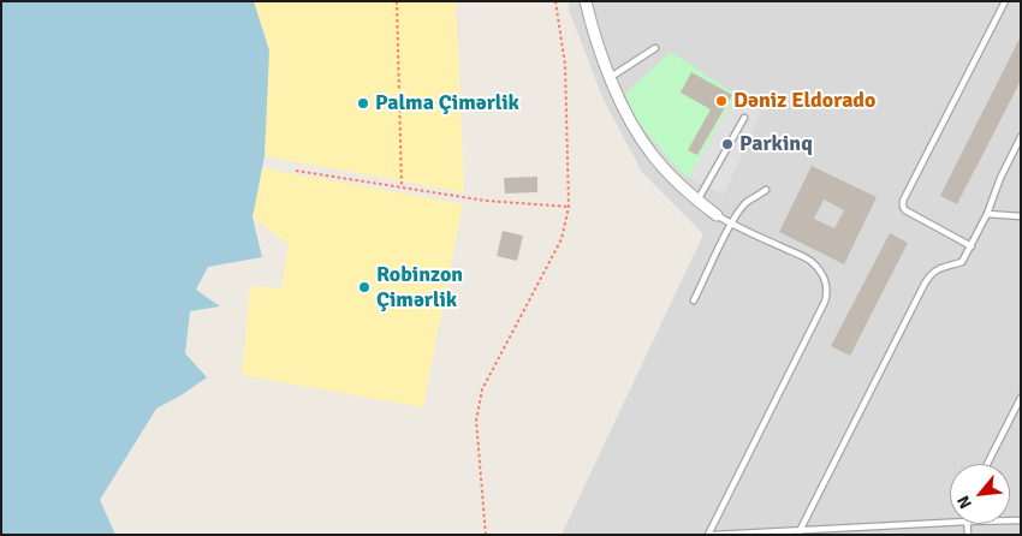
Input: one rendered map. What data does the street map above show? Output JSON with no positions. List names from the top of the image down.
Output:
{
  "places": [
    "Dəniz Eldorado",
    "Palma Çimərlik",
    "Parkinq",
    "Robinzon Çimərlik"
  ],
  "north": "bottom left"
}
